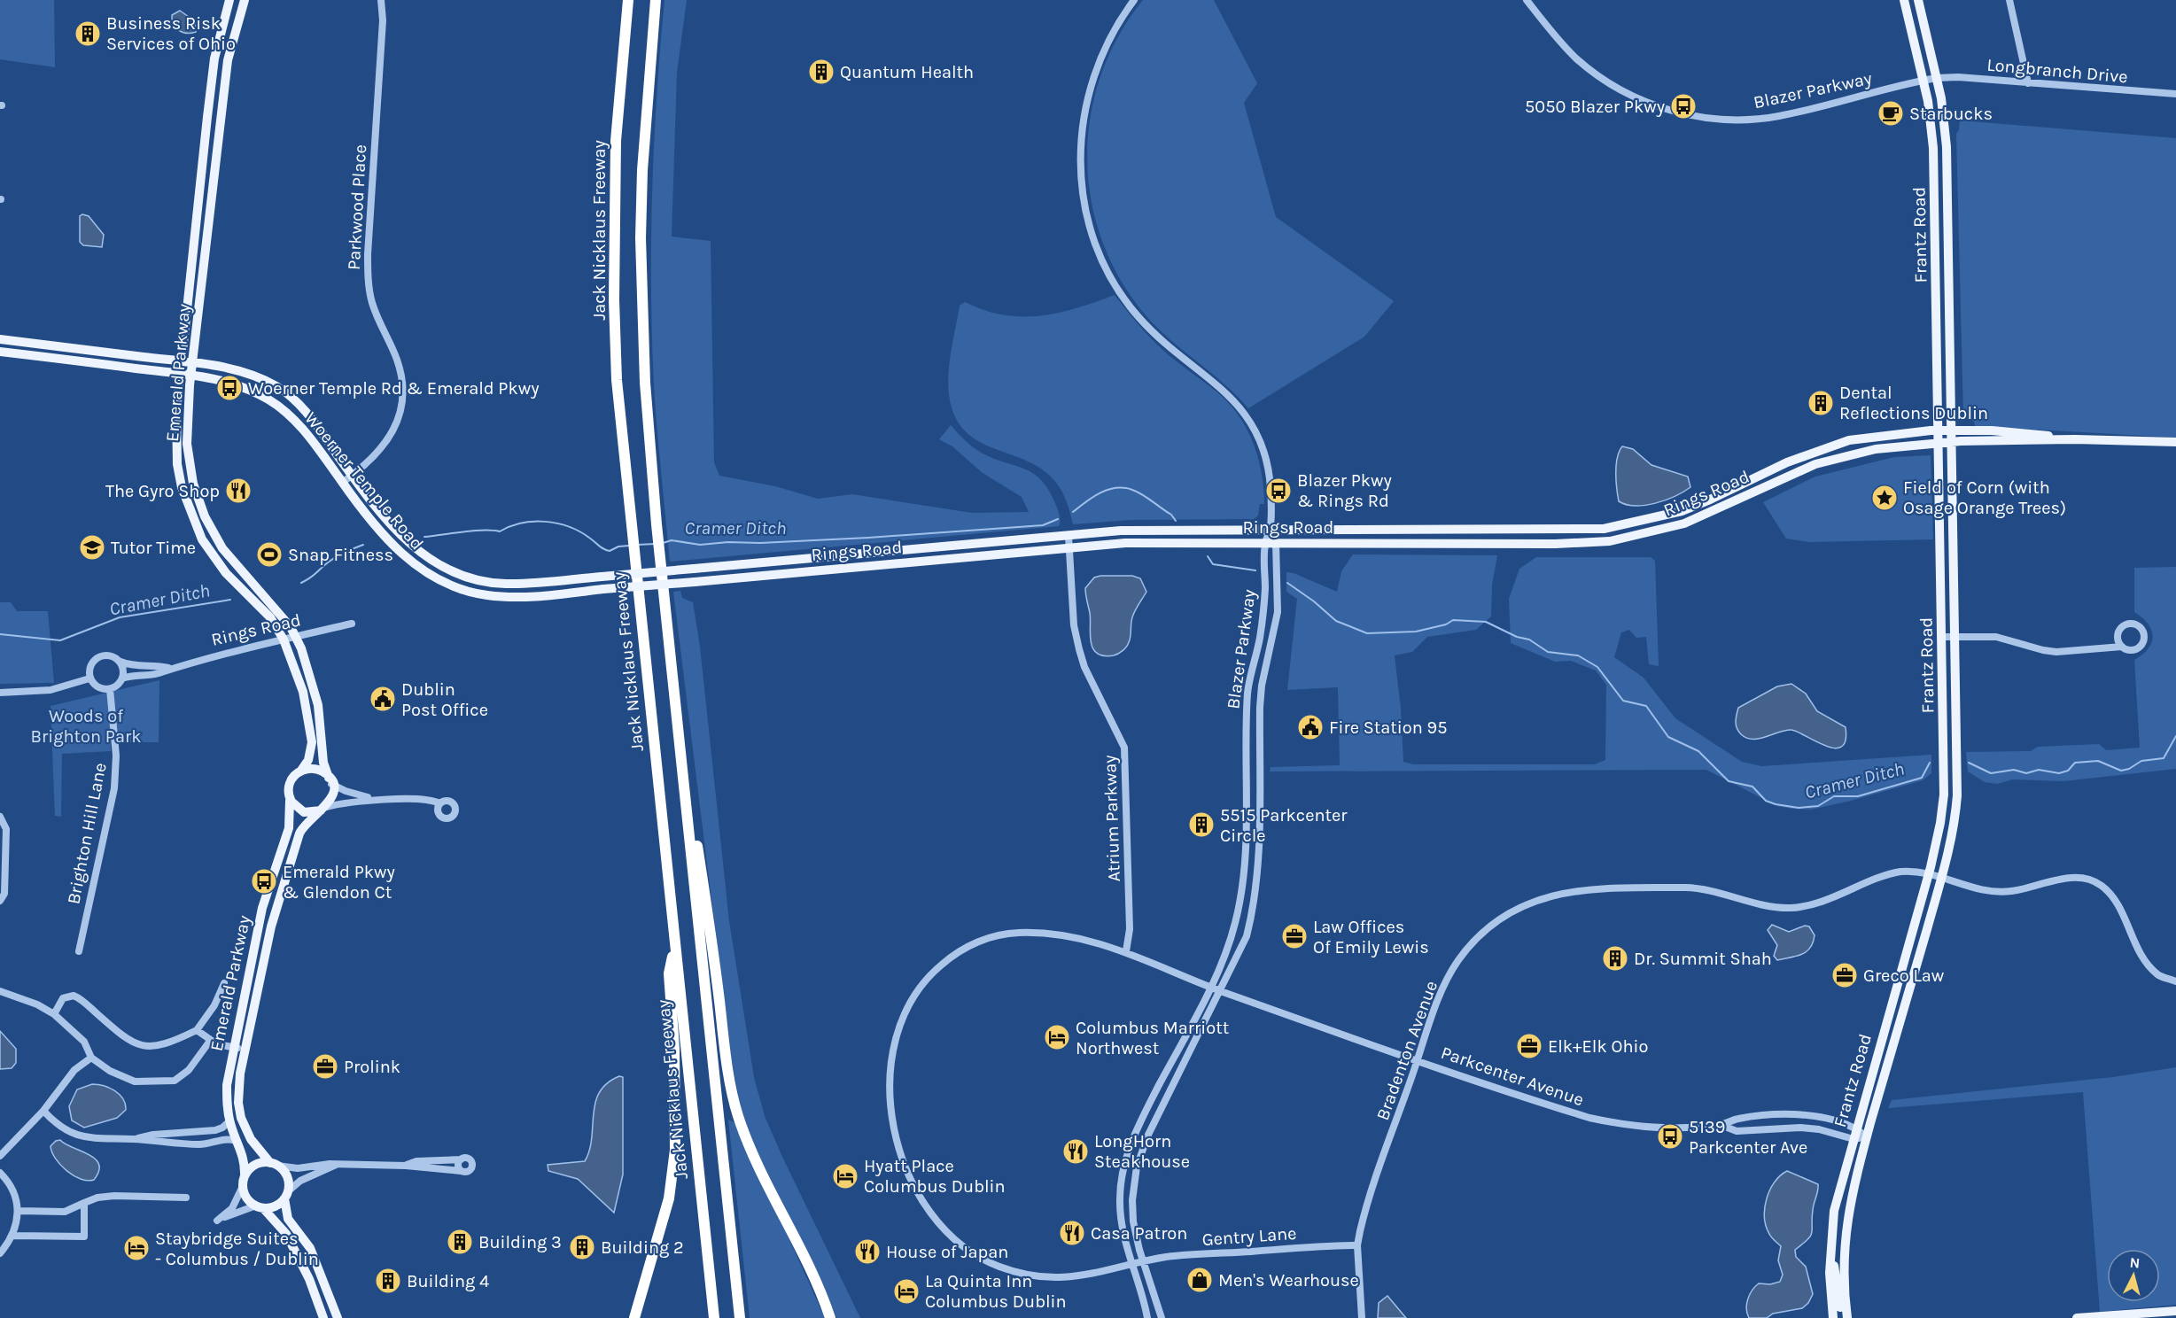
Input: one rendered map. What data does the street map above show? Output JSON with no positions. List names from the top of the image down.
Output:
{
  "streets": {
    "highway": ["Jack Nicklaus Freeway"],
    "main road": [
      "Frantz Road",
      "Emerald Parkway",
      "Woerner Temple Road",
      "Rings Road"
    ],
    "street": [
      "Longbranch Drive",
      "Blazer Parkway",
      "Parkwood Place",
      "Atrium Parkway",
      "Brighton Hill Lane",
      "Bradenton Avenue",
      "Parkcenter Avenue",
      "Gentry Lane"
    ]
  },
  "crossings": [
    ["Longbranch Drive", "Blazer Parkway"],
    ["Longbranch Drive", "Frantz Road"],
    ["Blazer Parkway", "Frantz Road"],
    ["Blazer Parkway", "Rings Road"],
    ["Blazer Parkway", "Parkcenter Avenue"],
    ["Blazer Parkway", "Gentry Lane"],
    ["Parkwood Place", "Woerner Temple Road"],
    ["Frantz Road", "Rings Road"],
    ["Frantz Road", "Bradenton Avenue"],
    ["Frantz Road", "Parkcenter Avenue"],
    ["Emerald Parkway", "Woerner Temple Road"],
    ["Emerald Parkway", "Rings Road"],
    ["Woerner Temple Road", "Rings Road"],
    ["Rings Road", "Atrium Parkway"],
    ["Rings Road", "Brighton Hill Lane"],
    ["Atrium Parkway", "Parkcenter Avenue"],
    ["Atrium Parkway", "Gentry Lane"],
    ["Bradenton Avenue", "Parkcenter Avenue"],
    ["Bradenton Avenue", "Gentry Lane"],
    ["Parkcenter Avenue", "Gentry Lane"]
  ],
  "water": ["Cramer Ditch"],
  "parks": ["Woods of Brighton Park"],
  "places": {
    "building": [
      "Business Risk Services of Ohio",
      "Quantum Health",
      "Dental Reflections Dublin",
      "5515 Parkcenter Circle",
      "Dr. Summit Shah",
      "Building 3",
      "Building 2",
      "Building 4"
    ],
    "bus stop": [
      "5050 Blazer Pkwy",
      "Woerner Temple Rd & Emerald Pkwy",
      "Blazer Pkwy & Rings Rd",
      "Emerald Pkwy & Glendon Ct",
      "5139 Parkcenter Ave"
    ],
    "cafe": ["Starbucks"],
    "restaurant": [
      "The Gyro Shop",
      "LongHorn Steakhouse",
      "Casa Patron",
      "House of Japan"
    ],
    "place": ["Field of Corn (with Osage Orange Trees)"],
    "school or university": ["Tutor Time"],
    "sports": ["Snap Fitness"],
    "public building": ["Dublin Post Office", "Fire Station 95"],
    "office": [
      "Law Offices Of Emily Lewis",
      "Greco Law",
      "Elk+Elk Ohio",
      "Prolink"
    ],
    "hotel": [
      "Columbus Marriott Northwest",
      "Hyatt Place Columbus Dublin",
      "Staybridge Suites - Columbus / Dublin",
      "La Quinta Inn Columbus Dublin"
    ],
    "shop": ["Men's Wearhouse"]
  },
  "north": "top"
}
